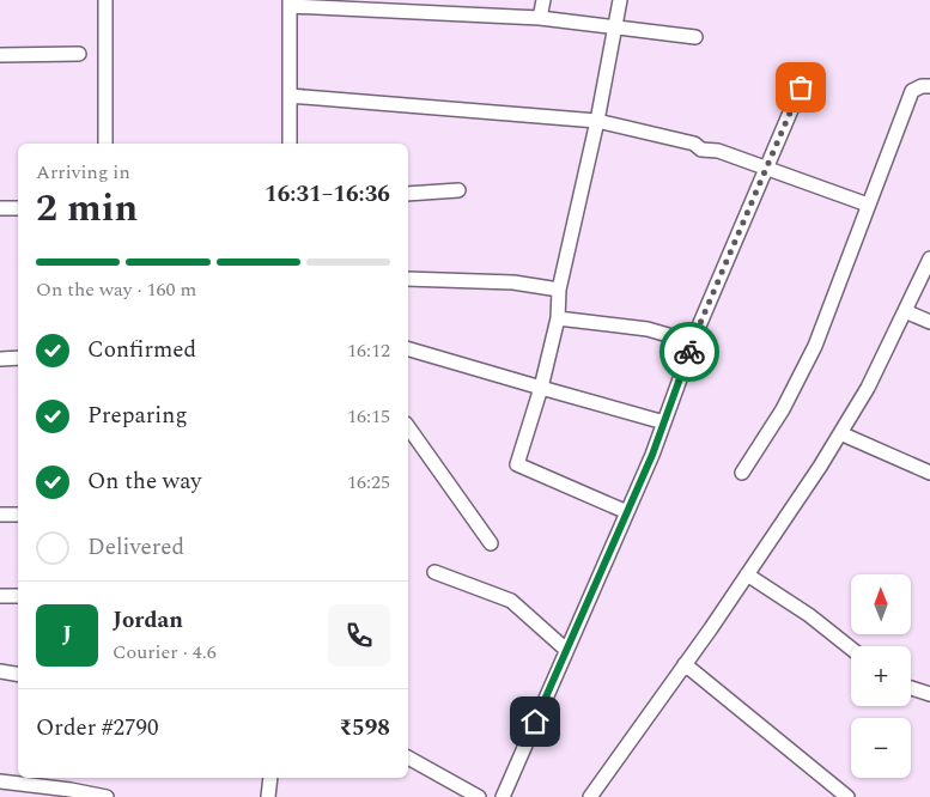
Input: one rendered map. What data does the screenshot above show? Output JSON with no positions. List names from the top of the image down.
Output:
{
  "north": "top",
  "page": {
    "heading": ["2 min", "Arriving in", "16:31–16:36"],
    "panel": [
      "Jordan",
      "Courier · 4.6",
      "Order #2790",
      "₹598"
    ],
    "bar": "On the way · 160 m",
    "list": [
      ["Confirmed", "16:12"],
      ["Preparing", "16:15"],
      ["On the way", "16:25"],
      "Delivered"
    ],
    "map_buttons": ["+", "−"],
    "round": "J"
  }
}
